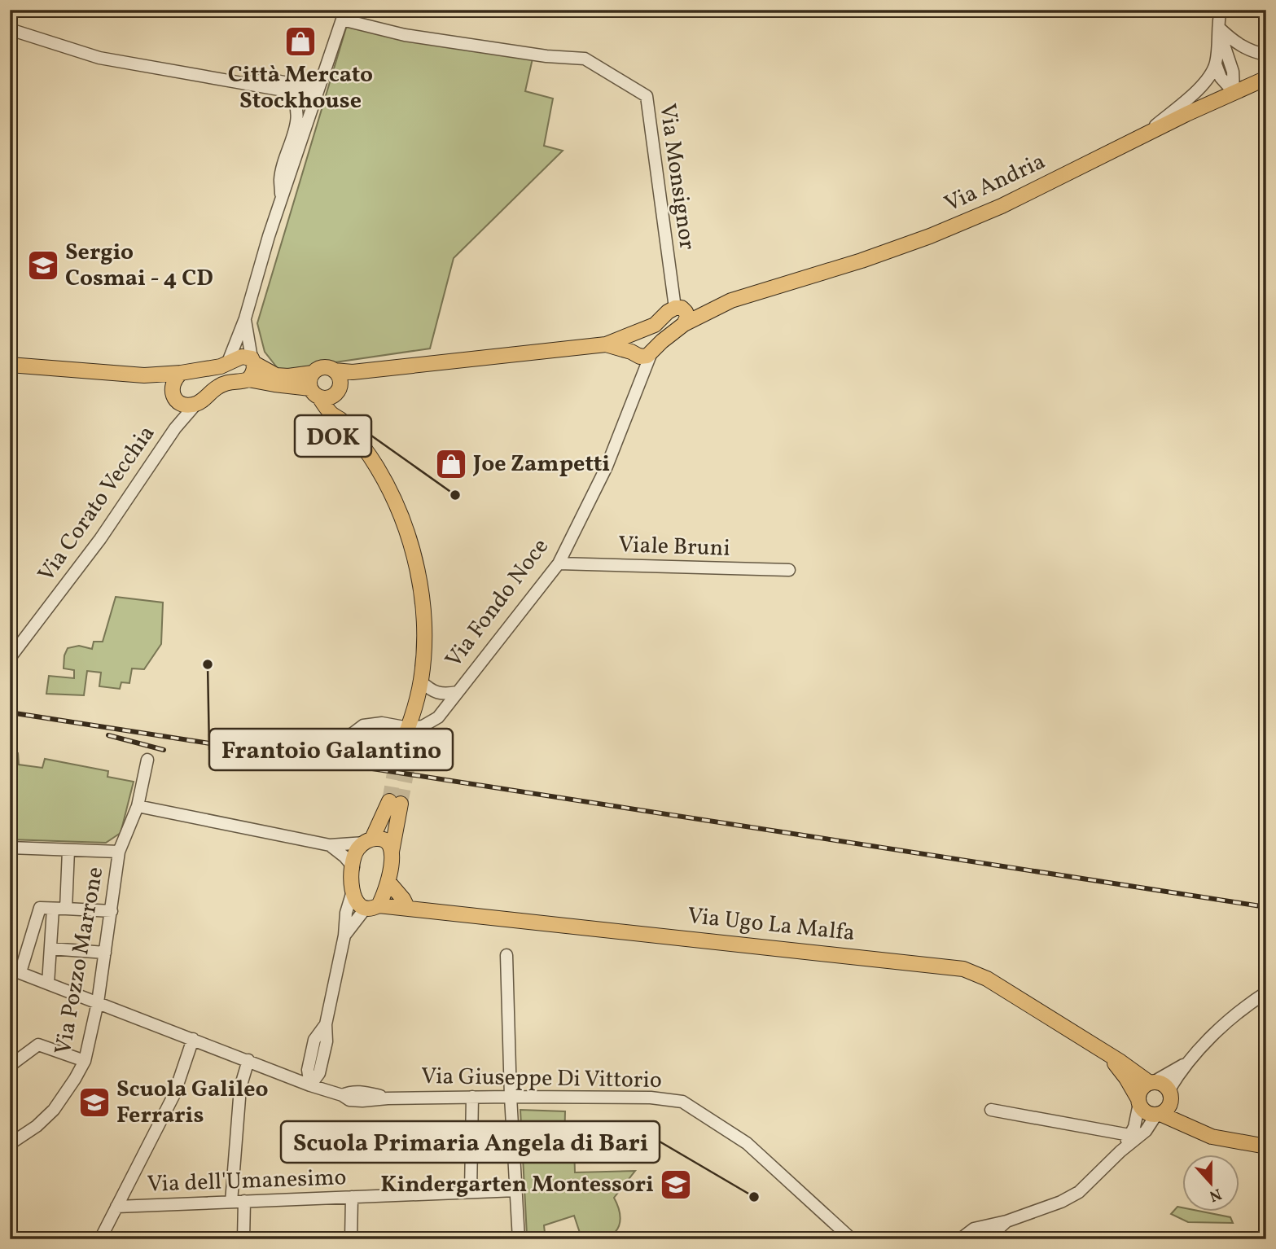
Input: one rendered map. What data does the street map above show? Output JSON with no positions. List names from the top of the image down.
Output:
{
  "streets": {
    "main road": ["Via Andria", "Via Fondo Noce", "Via Ugo La Malfa"],
    "street": [
      "Via Monsignor",
      "Via Corato Vecchia",
      "Viale Bruni",
      "Via Pozzo Marrone",
      "Via Giuseppe Di Vittorio",
      "Via dell'Umanesimo"
    ]
  },
  "crossings": [
    ["Via Monsignor", "Via Andria"],
    ["Via Andria", "Via Fondo Noce"],
    ["Viale Bruni", "Via Fondo Noce"],
    ["Via Pozzo Marrone", "Via Giuseppe Di Vittorio"]
  ],
  "places": {
    "shop": ["Città Mercato Stockhouse", "Joe Zampetti"],
    "school or university": ["Sergio Cosmai - 4 CD", "Scuola Galileo Ferraris", "Kindergarten Montessori"],
    "other": ["DOK", "Frantoio Galantino", "Scuola Primaria Angela di Bari"]
  },
  "north": "bottom"
}
